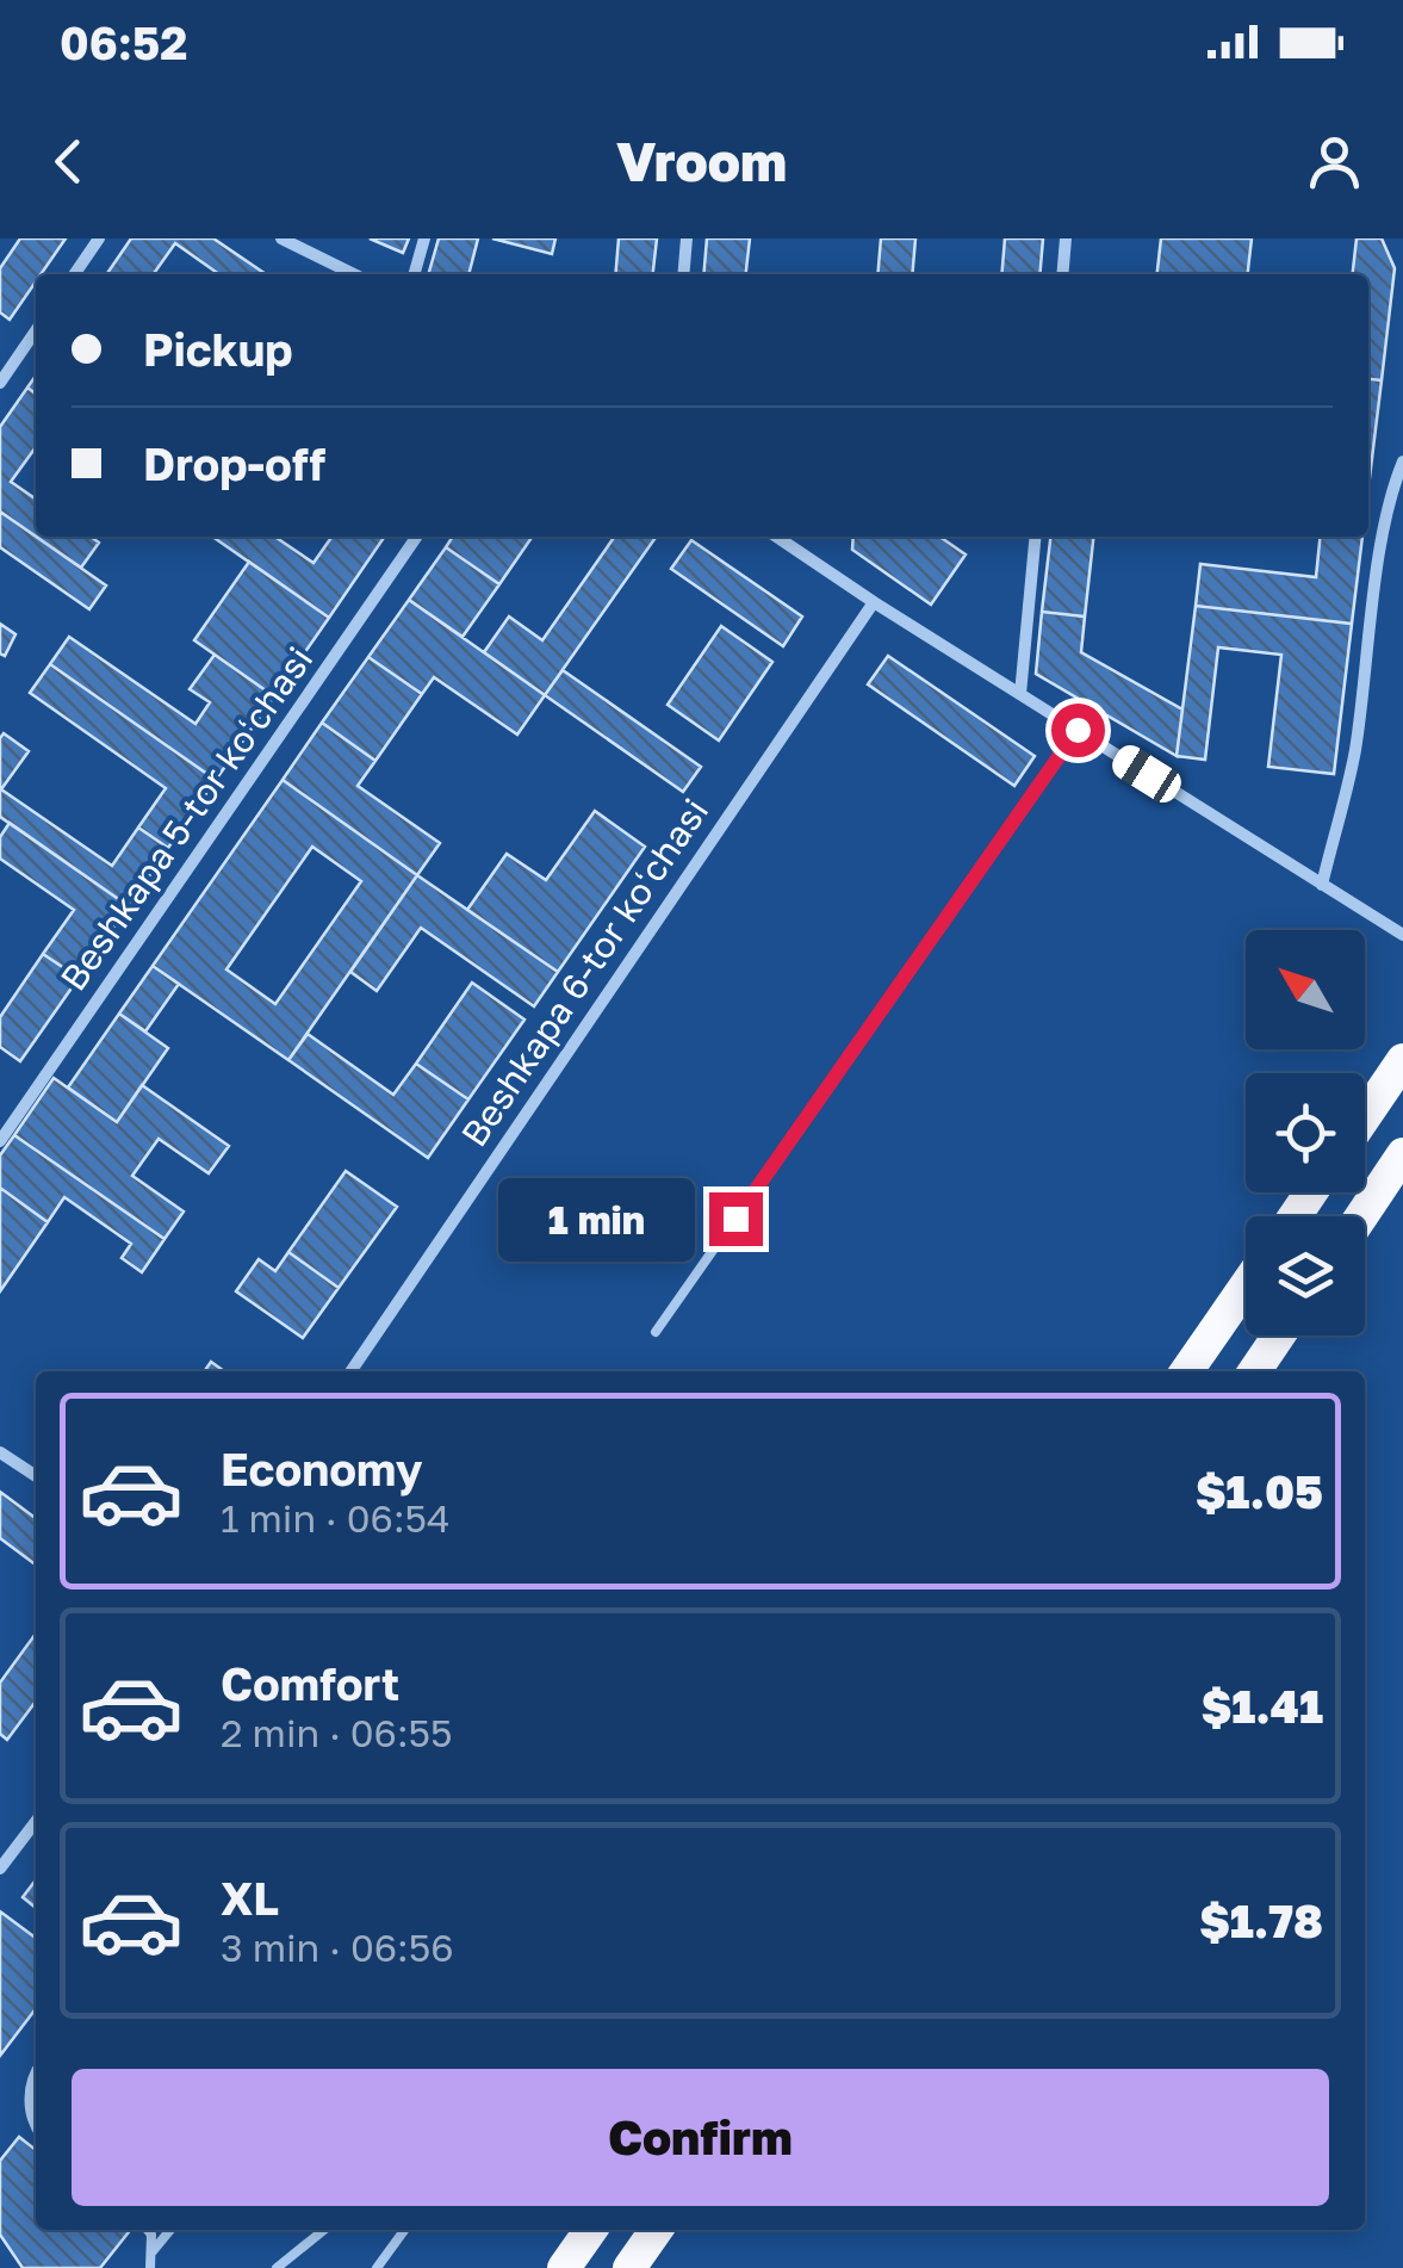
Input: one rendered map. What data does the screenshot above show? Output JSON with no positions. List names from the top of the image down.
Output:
{
  "streets": {
    "street": ["Beshkapa 5-tor koʻchasi", "Beshkapa 6-tor koʻchasi"]
  },
  "north": "top left",
  "page": {
    "status": "06:52",
    "header": "Vroom",
    "banner": ["Pickup", "Drop-off"],
    "bubble": "1 min",
    "list": [
      {
        "name": "Economy",
        "note": "1 min · 06:54",
        "value": "$1.05"
      },
      {
        "name": "Comfort",
        "note": "2 min · 06:55",
        "value": "$1.41"
      },
      {
        "name": "XL",
        "note": "3 min · 06:56",
        "value": "$1.78"
      }
    ],
    "buttons": "Confirm"
  }
}
